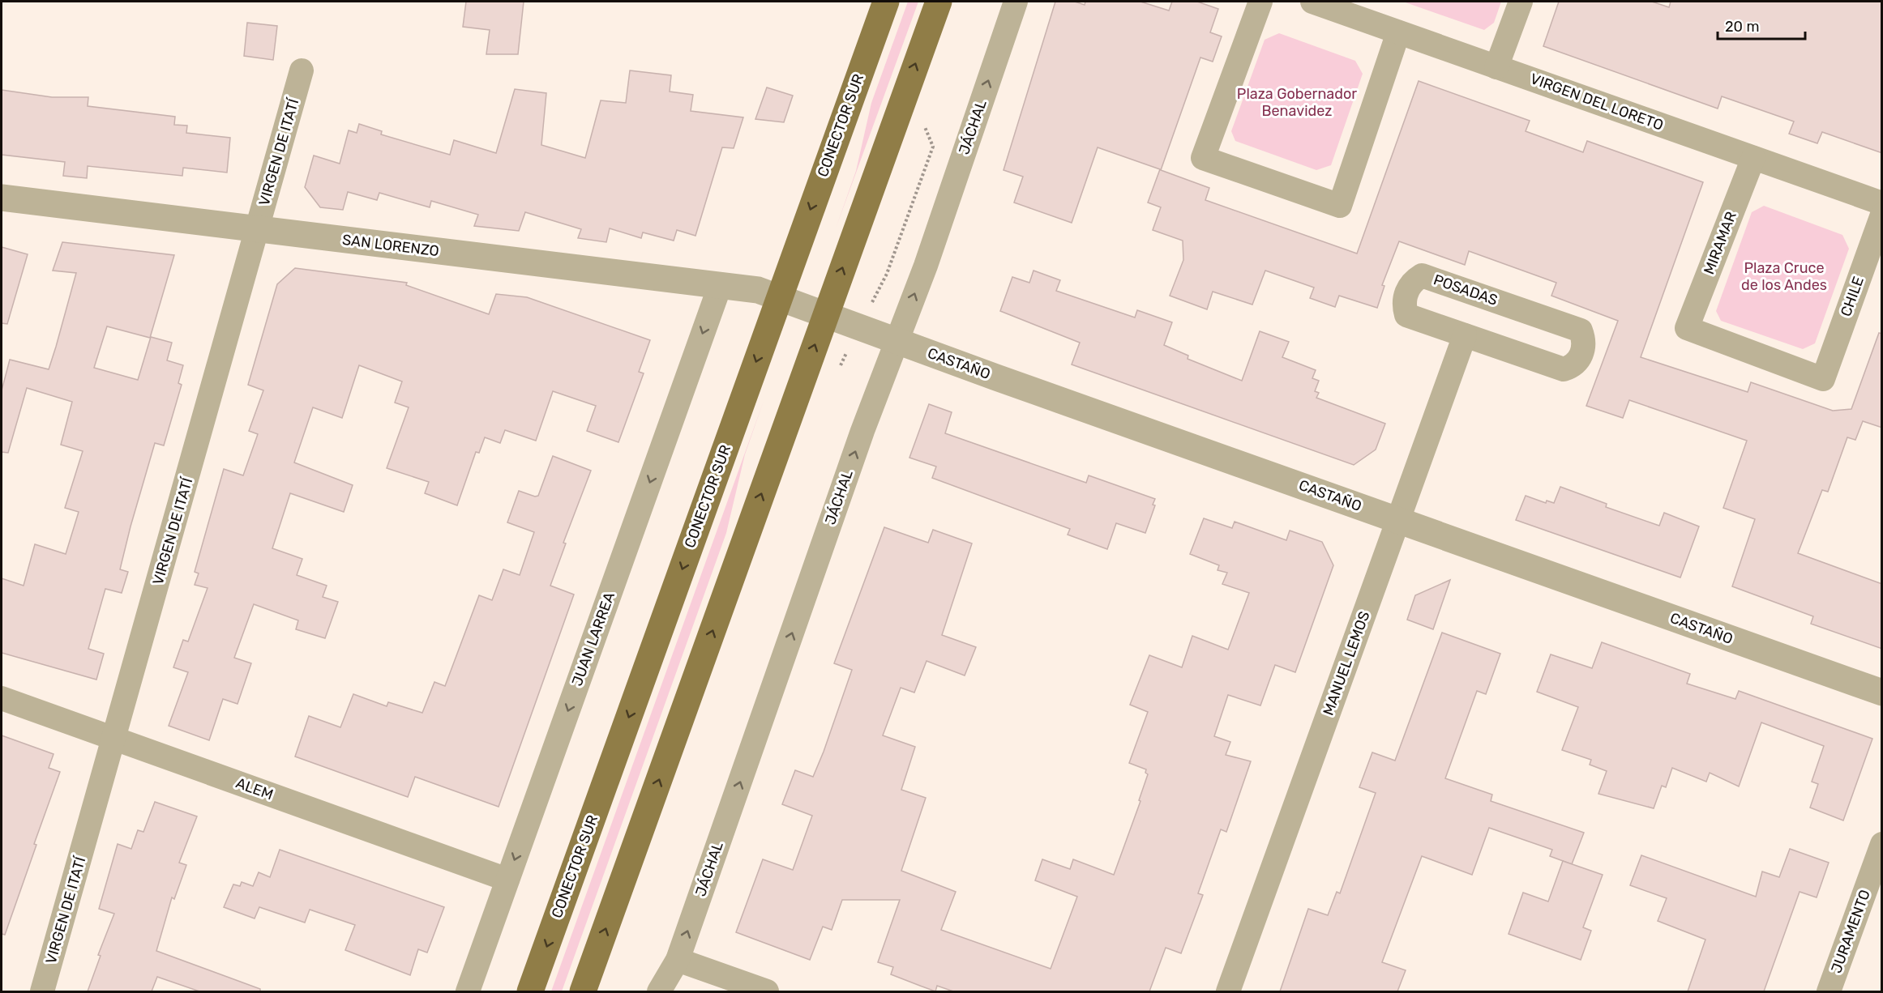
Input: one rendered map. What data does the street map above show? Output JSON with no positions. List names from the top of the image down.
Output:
{
  "streets": {
    "main road": ["CONECTOR SUR"],
    "street": [
      "VIRGEN DEL LORETO",
      "JÁCHAL",
      "VIRGEN DE ITATÍ",
      "MIRAMAR",
      "SAN LORENZO",
      "POSADAS",
      "CHILE",
      "CASTAÑO",
      "JUAN LARREA",
      "MANUEL LEMOS",
      "ALEM",
      "JURAMENTO"
    ]
  },
  "crossings": [
    ["VIRGEN DEL LORETO", "MIRAMAR"],
    ["CONECTOR SUR", "SAN LORENZO"],
    ["CONECTOR SUR", "CASTAÑO"],
    ["JÁCHAL", "CASTAÑO"],
    ["VIRGEN DE ITATÍ", "SAN LORENZO"],
    ["VIRGEN DE ITATÍ", "ALEM"],
    ["MIRAMAR", "CHILE"],
    ["SAN LORENZO", "CASTAÑO"],
    ["SAN LORENZO", "JUAN LARREA"],
    ["POSADAS", "MANUEL LEMOS"],
    ["CASTAÑO", "MANUEL LEMOS"],
    ["JUAN LARREA", "ALEM"]
  ],
  "one_way": ["JÁCHAL", "JUAN LARREA"],
  "parks": ["Plaza Gobernador Benavidez", "Plaza Cruce de los Andes"],
  "scale_bar": "20 m"
}
